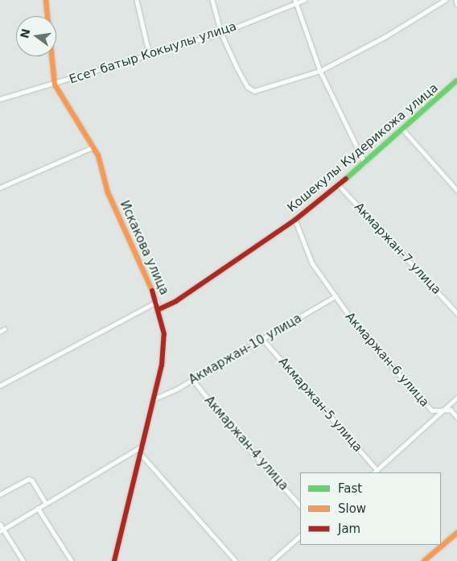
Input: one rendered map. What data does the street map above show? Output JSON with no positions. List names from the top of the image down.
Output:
{
  "streets": {
    "street": [
      "Есет батыр Кокыулы улица",
      "Кошекулы Кудерикожа улица",
      "Искакова улица",
      "Акмаржан-7 улица",
      "Акмаржан-10 улица",
      "Акмаржан-6 улица",
      "Акмаржан-5 улица",
      "Акмаржан-4 улица"
    ]
  },
  "crossings": [
    ["Есет батыр Кокыулы улица", "Искакова улица"],
    ["Кошекулы Кудерикожа улица", "Искакова улица"],
    ["Кошекулы Кудерикожа улица", "Акмаржан-7 улица"],
    ["Кошекулы Кудерикожа улица", "Акмаржан-6 улица"],
    ["Искакова улица", "Акмаржан-10 улица"],
    ["Акмаржан-10 улица", "Акмаржан-6 улица"],
    ["Акмаржан-10 улица", "Акмаржан-5 улица"],
    ["Акмаржан-10 улица", "Акмаржан-4 улица"]
  ],
  "legend": ["Fast", "Slow", "Jam"],
  "north": "left"
}
